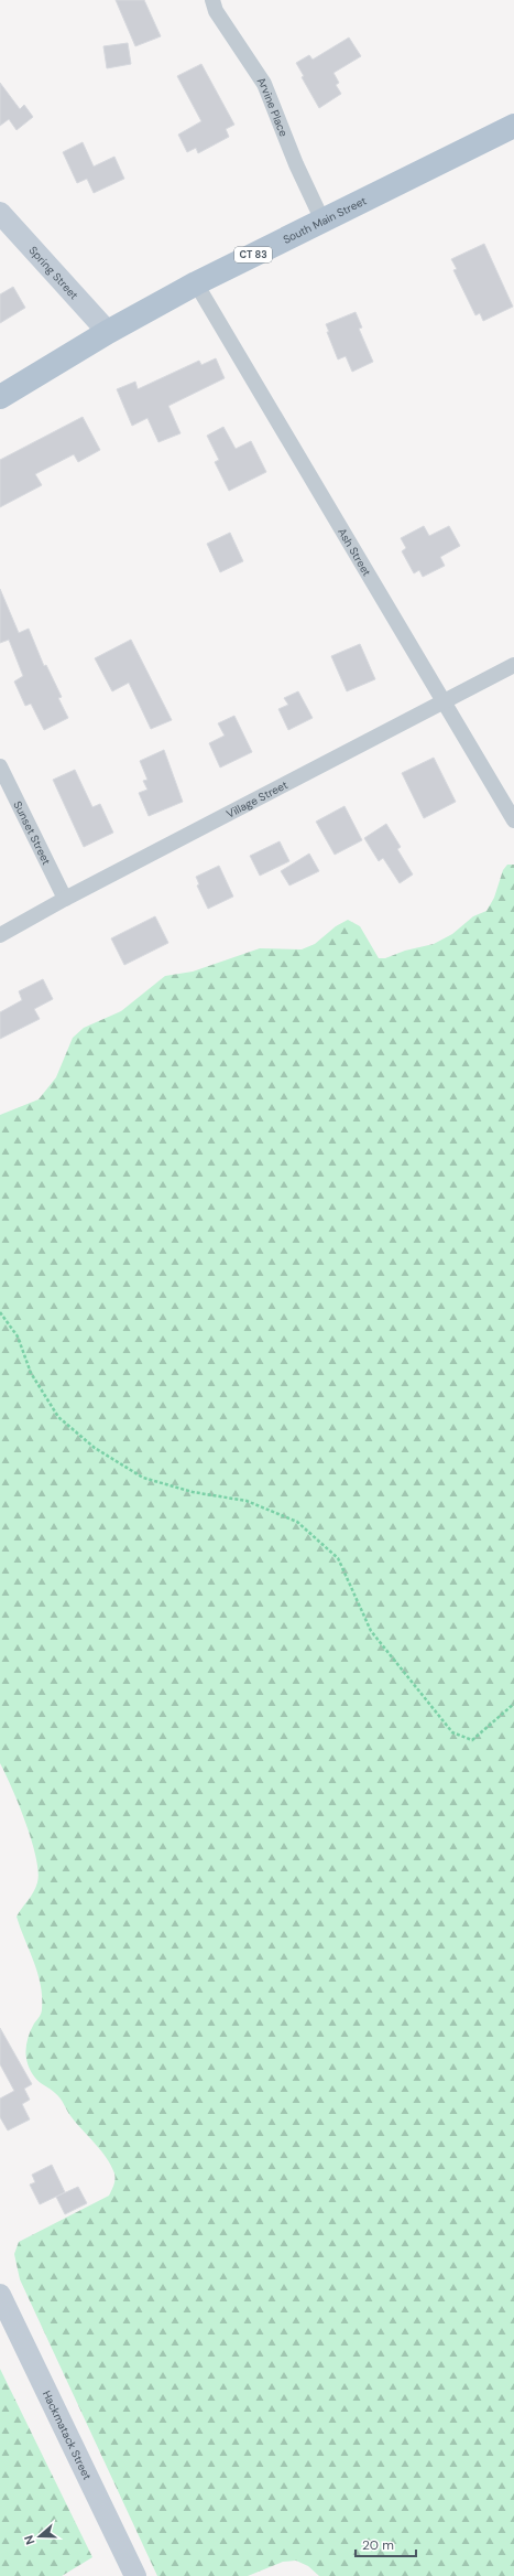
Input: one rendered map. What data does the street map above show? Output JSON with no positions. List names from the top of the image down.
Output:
{
  "streets": {
    "main road": ["South Main Street", "CT 83"],
    "street": [
      "Arvine Place",
      "Spring Street",
      "Ash Street",
      "Village Street",
      "Sunset Street",
      "Hackmatack Street"
    ]
  },
  "crossings": [
    ["Arvine Place", "South Main Street"],
    ["South Main Street", "Spring Street"],
    ["South Main Street", "Ash Street"],
    ["Ash Street", "Village Street"],
    ["Village Street", "Sunset Street"]
  ],
  "scale_bar": "20 m",
  "north": "left"
}
